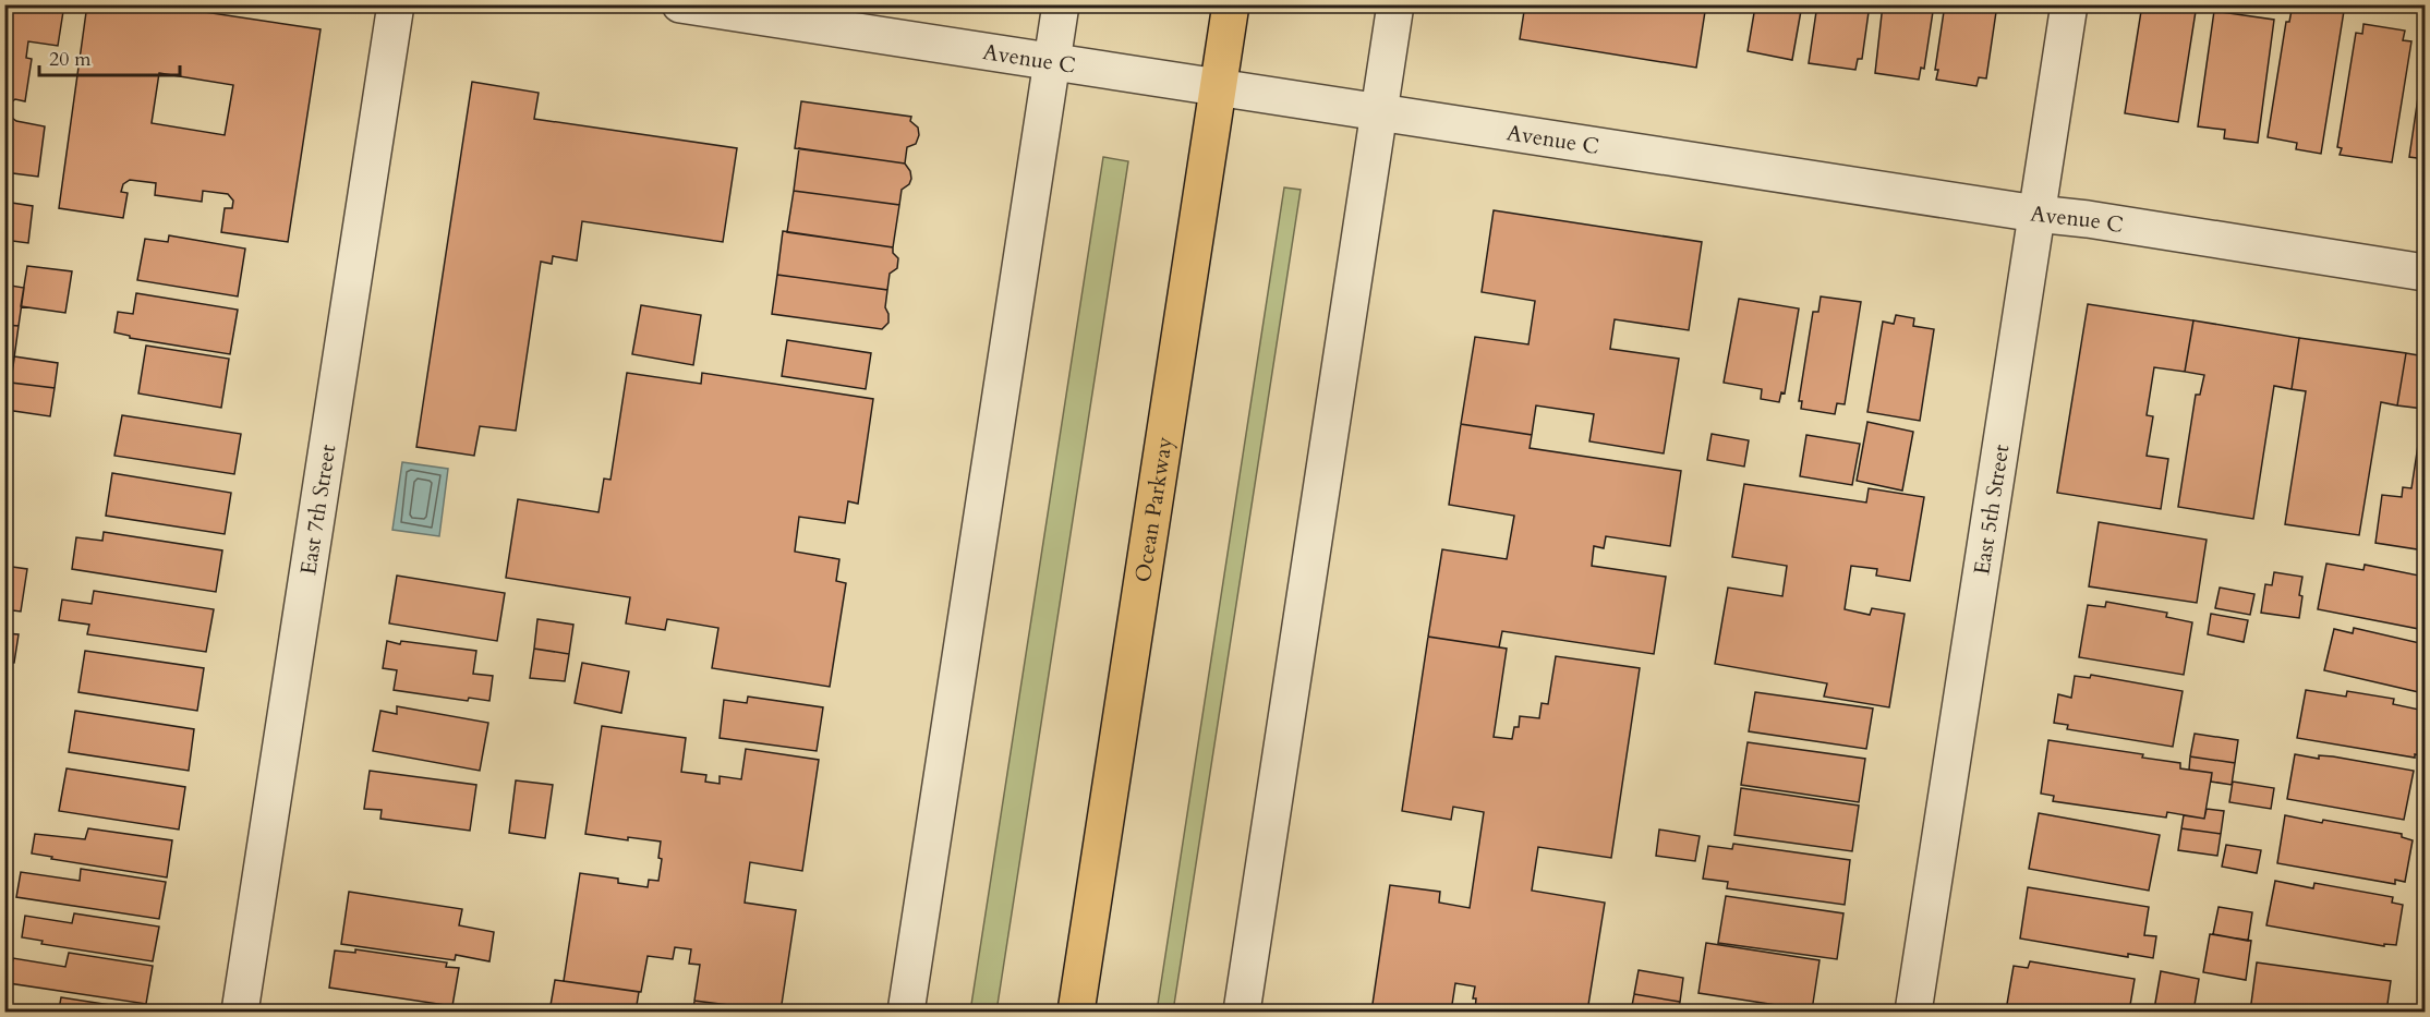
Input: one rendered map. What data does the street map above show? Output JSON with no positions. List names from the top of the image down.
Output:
{
  "streets": {
    "main road": ["Ocean Parkway"],
    "street": ["Avenue C", "East 7th Street", "East 5th Street"]
  },
  "crossings": [
    ["Avenue C", "Ocean Parkway"],
    ["Avenue C", "East 5th Street"]
  ],
  "scale_bar": "20 m"
}
